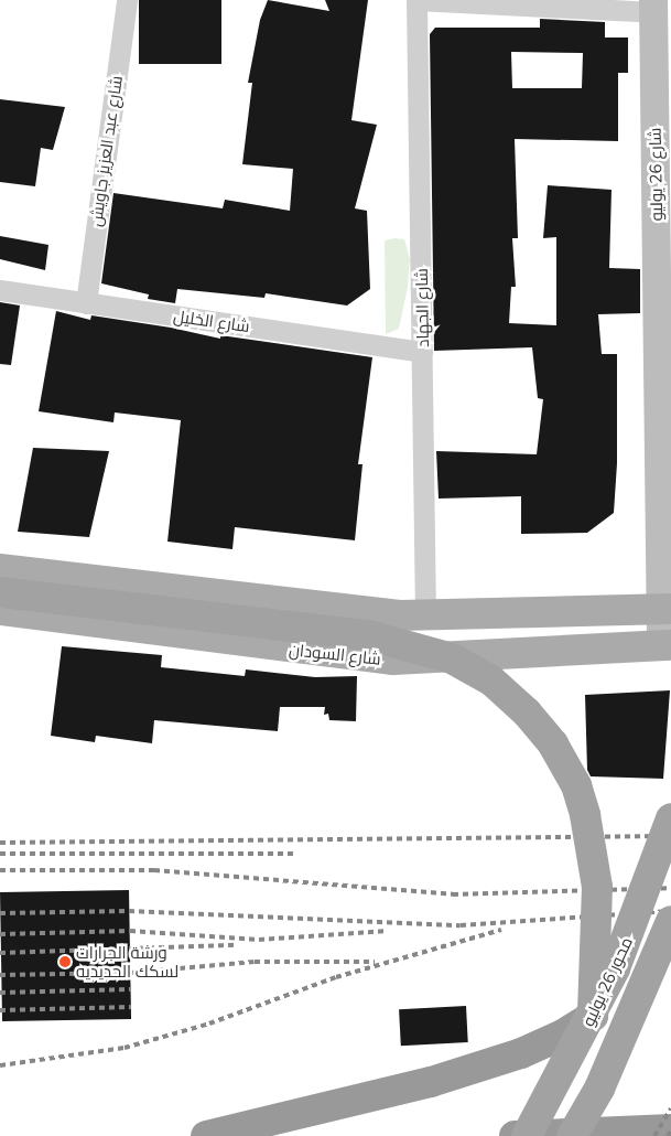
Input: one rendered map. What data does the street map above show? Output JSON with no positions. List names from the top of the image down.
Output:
{
  "streets": {
    "highway": ["محور 26 يوليو"],
    "main road": ["شارع 26 يوليو", "شارع السودان"],
    "street": ["شارع عبد العزيز جاويش", "شارع الجهاد", "شارع الخليل"]
  },
  "crossings": [
    ["شارع عبد العزيز جاويش", "شارع الخليل"],
    ["شارع 26 يوليو", "شارع السودان"],
    ["شارع الجهاد", "شارع الخليل"]
  ],
  "places": ["ورشة الجرارات لسكك الحديديه"]
}
